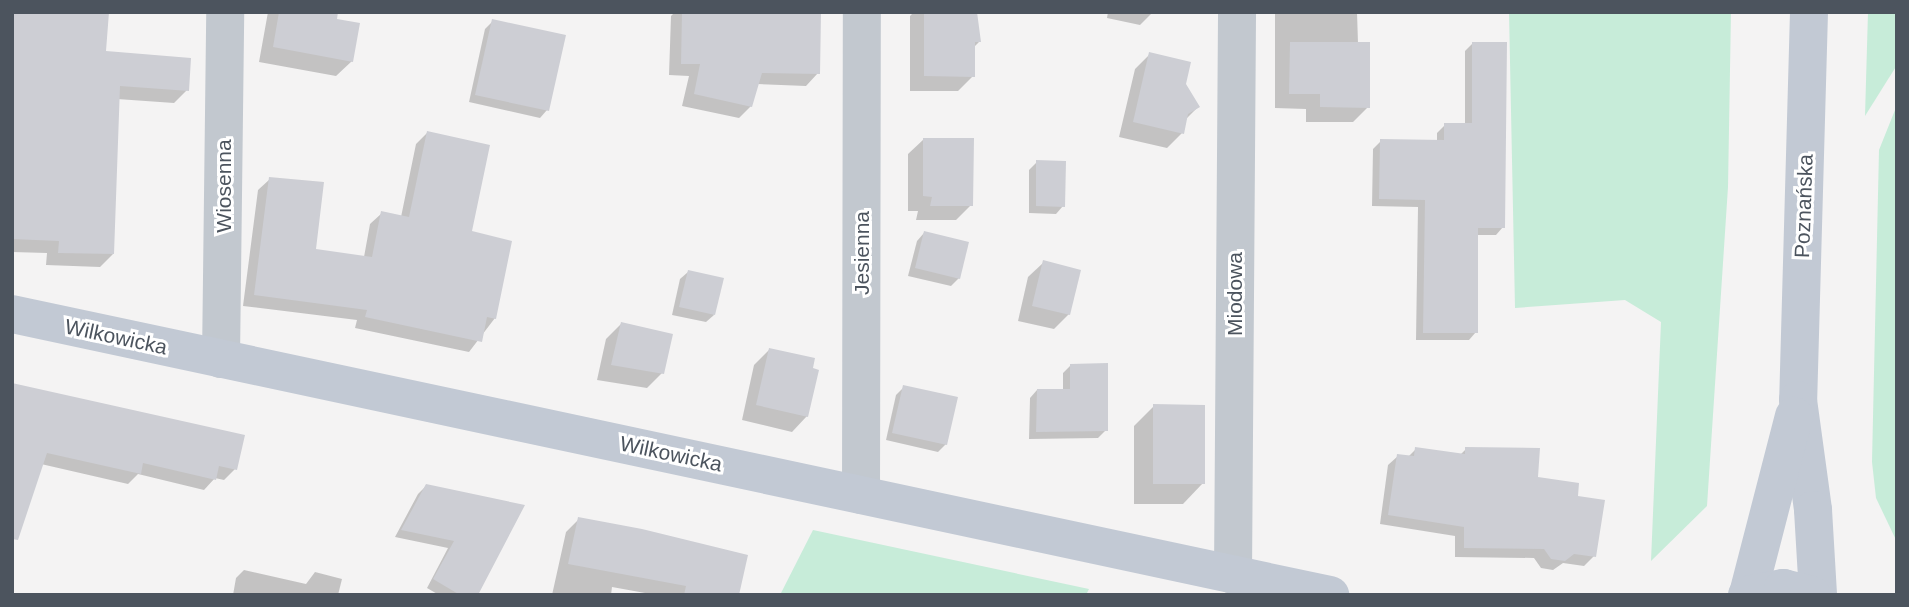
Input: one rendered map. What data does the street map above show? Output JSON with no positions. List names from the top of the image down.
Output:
{
  "streets": {
    "main road": ["Poznańska", "Wilkowicka"],
    "street": ["Wiosenna", "Jesienna", "Miodowa"]
  },
  "crossings": [
    ["Wiosenna", "Wilkowicka"],
    ["Jesienna", "Wilkowicka"],
    ["Miodowa", "Wilkowicka"]
  ]
}
